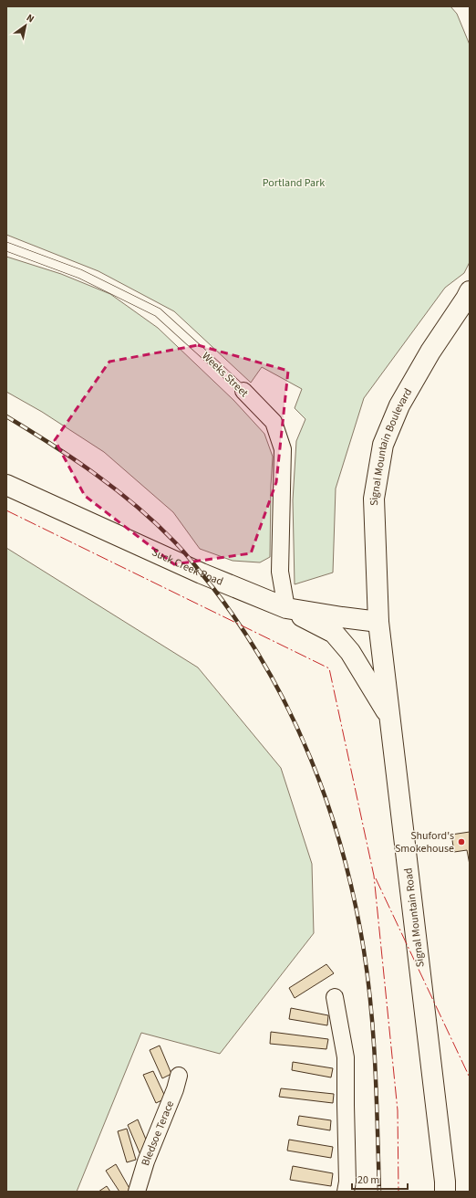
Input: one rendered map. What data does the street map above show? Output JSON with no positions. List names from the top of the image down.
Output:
{
  "streets": {
    "main road": ["Signal Mountain Boulevard", "Suck Creek Road", "Signal Mountain Road"],
    "street": ["Weeks Street", "Bledsoe Terace"]
  },
  "crossings": [
    ["Weeks Street", "Suck Creek Road"],
    ["Signal Mountain Boulevard", "Suck Creek Road"],
    ["Signal Mountain Boulevard", "Signal Mountain Road"],
    ["Suck Creek Road", "Signal Mountain Road"]
  ],
  "parks": ["Portland Park"],
  "places": ["Shuford's Smokehouse"],
  "scale_bar": "20 m",
  "north": "top right"
}
